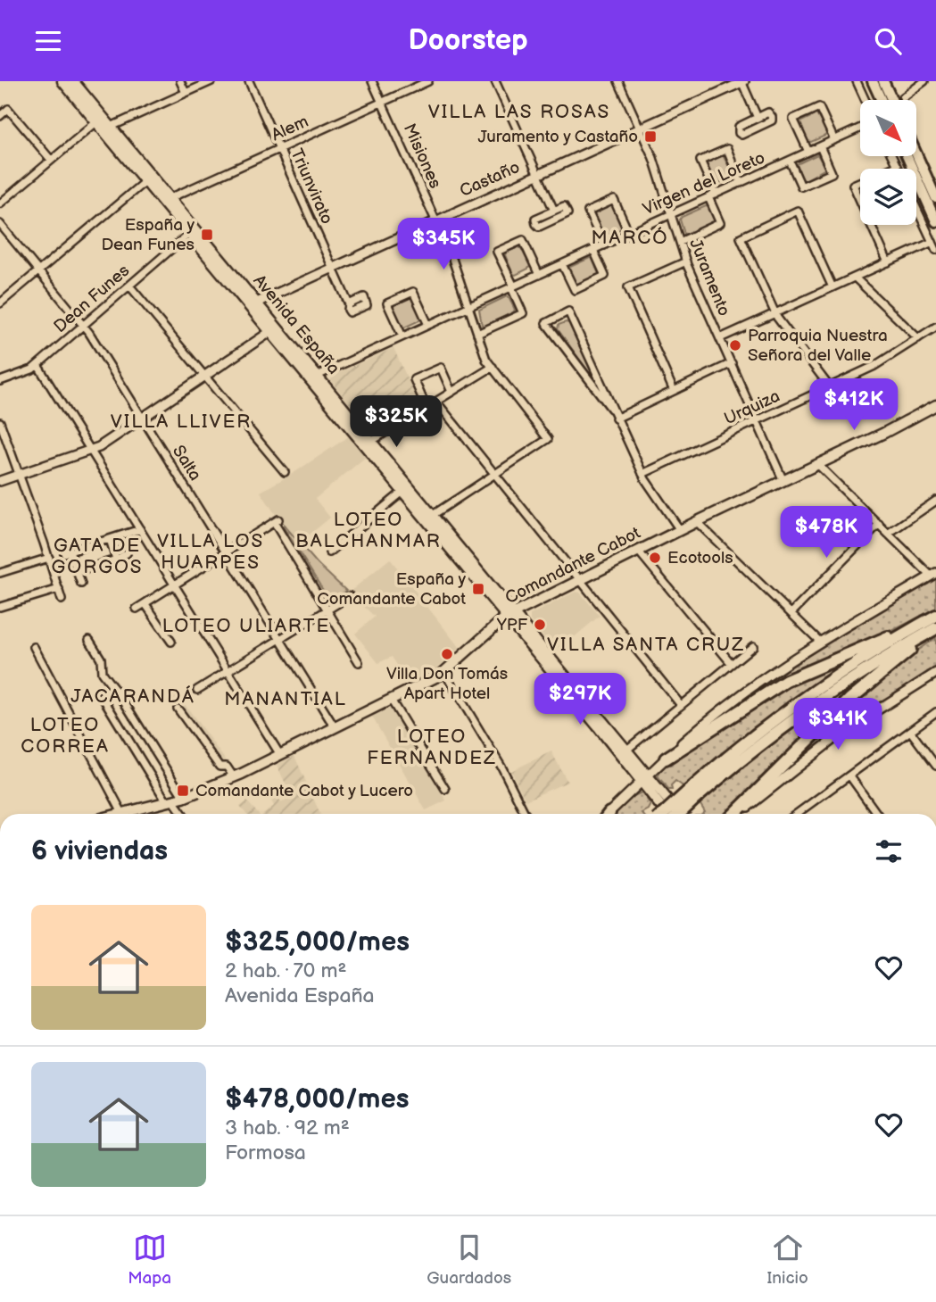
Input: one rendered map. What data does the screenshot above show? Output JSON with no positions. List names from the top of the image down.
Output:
{
  "streets": {
    "main road": ["Avenida España", "Comandante Cabot"],
    "street": [
      "Alem",
      "Misiones",
      "Castaño",
      "Virgen del Loreto",
      "Triunvirato",
      "Juramento",
      "Dean Funes",
      "Urquiza",
      "Salta"
    ]
  },
  "crossings": [
    ["Alem", "Misiones"],
    ["Alem", "Triunvirato"],
    ["Alem", "Avenida España"],
    ["Misiones", "Castaño"],
    ["Misiones", "Virgen del Loreto"],
    ["Castaño", "Triunvirato"],
    ["Castaño", "Juramento"],
    ["Castaño", "Avenida España"],
    ["Virgen del Loreto", "Juramento"],
    ["Virgen del Loreto", "Avenida España"],
    ["Juramento", "Urquiza"],
    ["Juramento", "Comandante Cabot"],
    ["Dean Funes", "Avenida España"],
    ["Dean Funes", "Salta"],
    ["Avenida España", "Comandante Cabot"],
    ["Salta", "Comandante Cabot"]
  ],
  "districts": [
    "VILLA LAS ROSAS",
    "MARCÓ",
    "VILLA LLIVER",
    "LOTEO BALCHANMAR",
    "VILLA LOS HUARPES",
    "GATA DE GORGOS",
    "LOTEO ULIARTE",
    "VILLA SANTA CRUZ",
    "JACARANDÁ",
    "MANANTIAL",
    "LOTEO CORREA",
    "LOTEO FERNANDEZ"
  ],
  "places": {
    "transit": [
      "Juramento y Castaño",
      "España y Dean Funes",
      "España y Comandante Cabot",
      "Comandante Cabot y Lucero"
    ],
    "other": [
      "Parroquia Nuestra Señora del Valle",
      "Ecotools",
      "YPF",
      "Villa Don Tomás Apart Hotel"
    ]
  },
  "north": "bottom right",
  "page": {
    "header": "Doorstep",
    "price": [
      "$345K",
      "$412K",
      "$325K",
      "$478K",
      "$297K",
      "$341K"
    ],
    "heading": "6 viviendas",
    "list": [
      {
        "name": "$325,000/mes",
        "note": "2 hab. · 70 m² · Avenida España"
      },
      {
        "name": "$478,000/mes",
        "note": "3 hab. · 92 m² · Formosa"
      }
    ],
    "tabs": ["Mapa", "Guardados", "Inicio"]
  }
}
